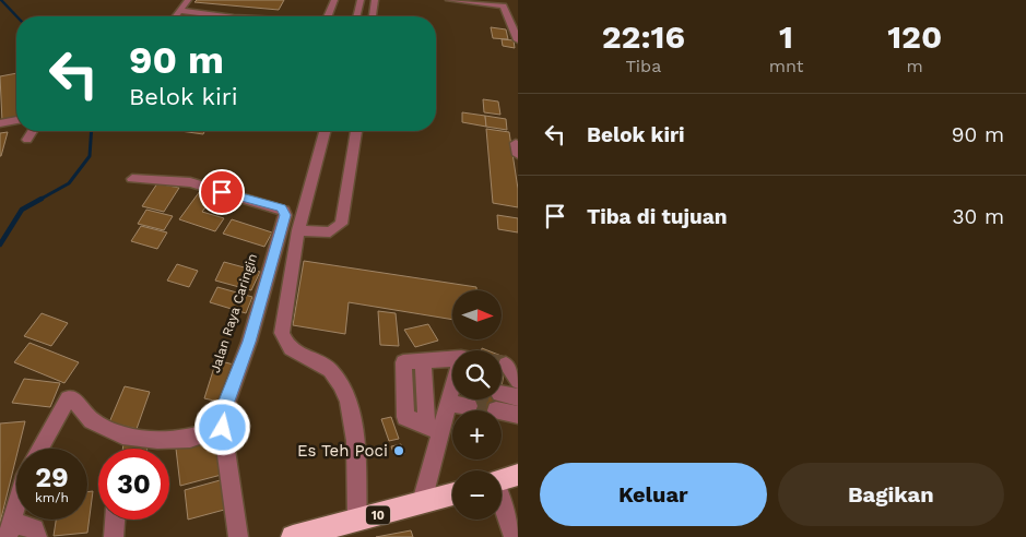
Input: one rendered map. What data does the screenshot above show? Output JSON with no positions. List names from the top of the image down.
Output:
{
  "streets": {
    "highway": ["10"],
    "street": ["Jalan Raya Caringin"]
  },
  "places": ["Es Teh Poci"],
  "north": "right",
  "page": {
    "eta": [
      "22:16",
      "Tiba",
      "1",
      "mnt",
      "120",
      "m"
    ],
    "turn": ["90 m", "Belok kiri"],
    "list": [
      {
        "name": "Belok kiri",
        "value": "90 m"
      },
      {
        "name": "Tiba di tujuan",
        "value": "30 m"
      }
    ],
    "map_buttons": ["+", "−"],
    "speed": "29 km/h",
    "limit": "30",
    "buttons": ["Keluar", "Bagikan"]
  }
}
